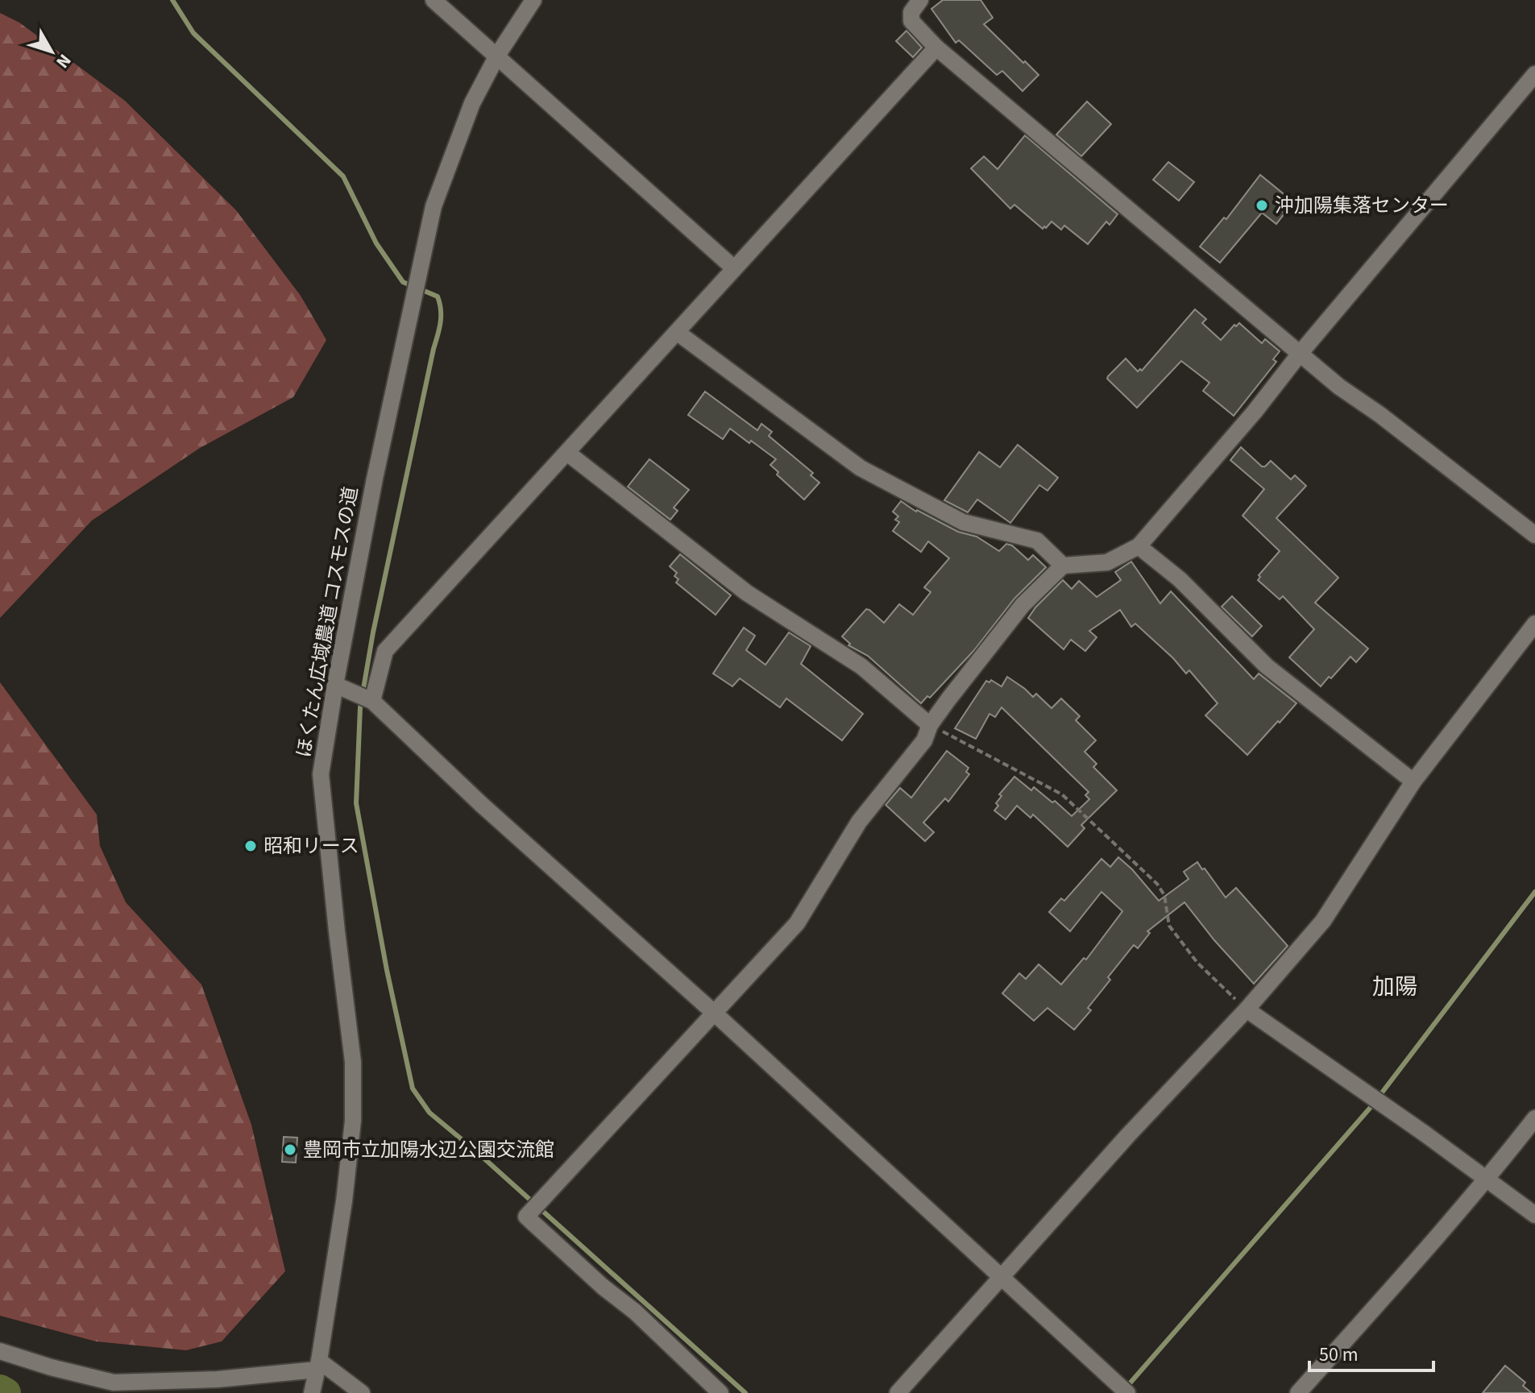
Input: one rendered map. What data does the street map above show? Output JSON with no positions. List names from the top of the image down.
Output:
{
  "streets": {
    "street": ["ほくたん広域農道 コスモスの道"]
  },
  "districts": ["加陽"],
  "places": ["沖加陽集落センター", "昭和リース", "豊岡市立加陽水辺公園交流館"],
  "scale_bar": "50 m",
  "north": "bottom right"
}
